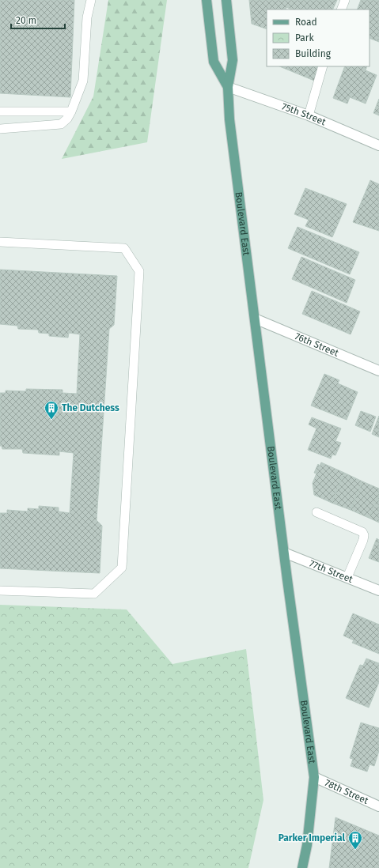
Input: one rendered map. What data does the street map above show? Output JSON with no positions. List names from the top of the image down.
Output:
{
  "streets": {
    "main road": ["Boulevard East"],
    "street": [
      "75th Street",
      "76th Street",
      "77th Street",
      "78th Street"
    ]
  },
  "crossings": [
    ["75th Street", "Boulevard East"],
    ["Boulevard East", "76th Street"],
    ["Boulevard East", "77th Street"],
    ["Boulevard East", "78th Street"]
  ],
  "places": {
    "building": ["The Dutchess", "Parker Imperial"]
  },
  "legend": ["Road", "Park", "Building"],
  "scale_bar": "20 m"
}
